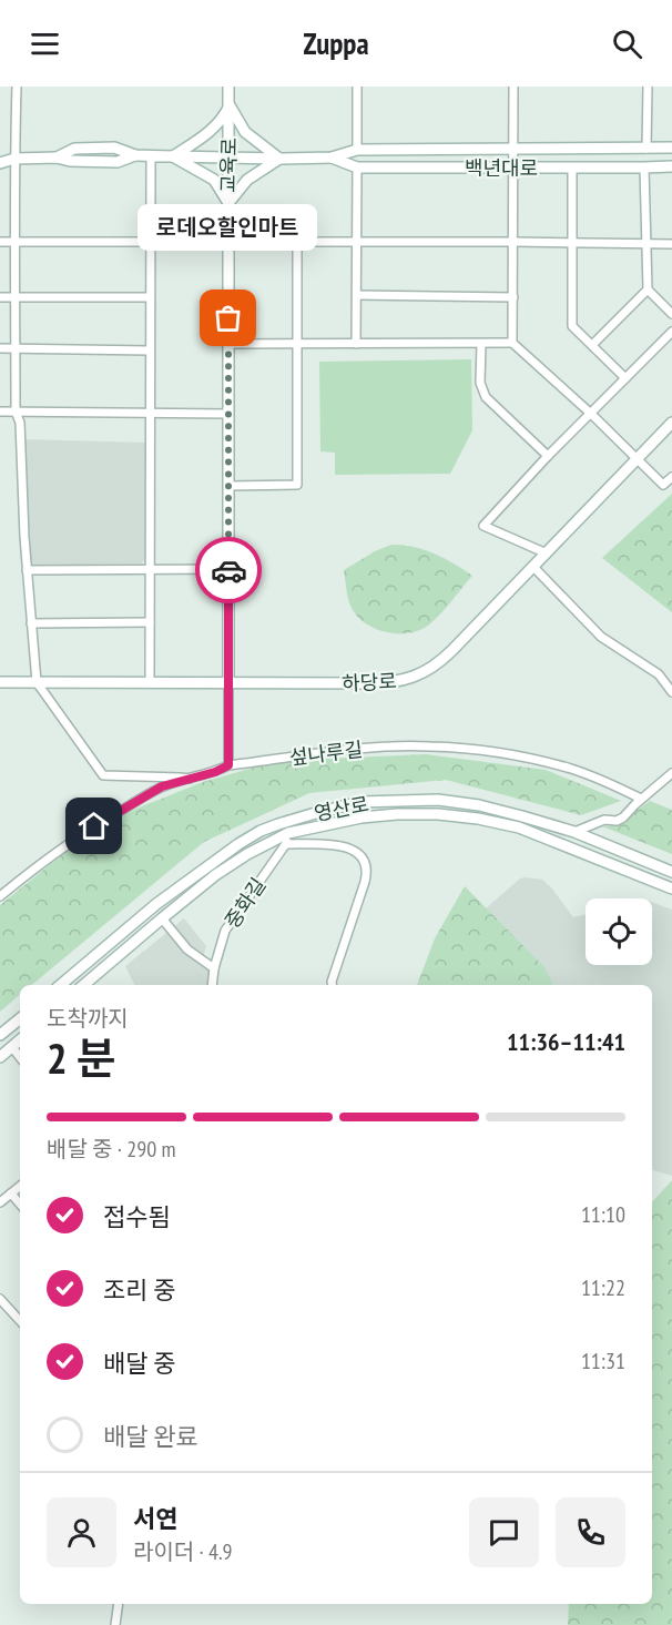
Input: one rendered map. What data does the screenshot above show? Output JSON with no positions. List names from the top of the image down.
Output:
{
  "streets": {
    "street": [
      "교육로",
      "백년대로",
      "하당로",
      "섶나루길",
      "영산로",
      "중화길"
    ]
  },
  "crossings": [
    ["교육로", "백년대로"],
    ["교육로", "하당로"],
    ["영산로", "중화길"]
  ],
  "places": ["로데오할인마트"],
  "page": {
    "header": "Zuppa",
    "bubble": "로데오할인마트",
    "heading": ["2 분", "도착까지", "11:36–11:41"],
    "panel": ["서연", "라이더 · 4.9"],
    "bar": "배달 중 · 290 m",
    "list": [
      ["접수됨", "11:10"],
      ["조리 중", "11:22"],
      ["배달 중", "11:31"],
      "배달 완료"
    ]
  }
}
